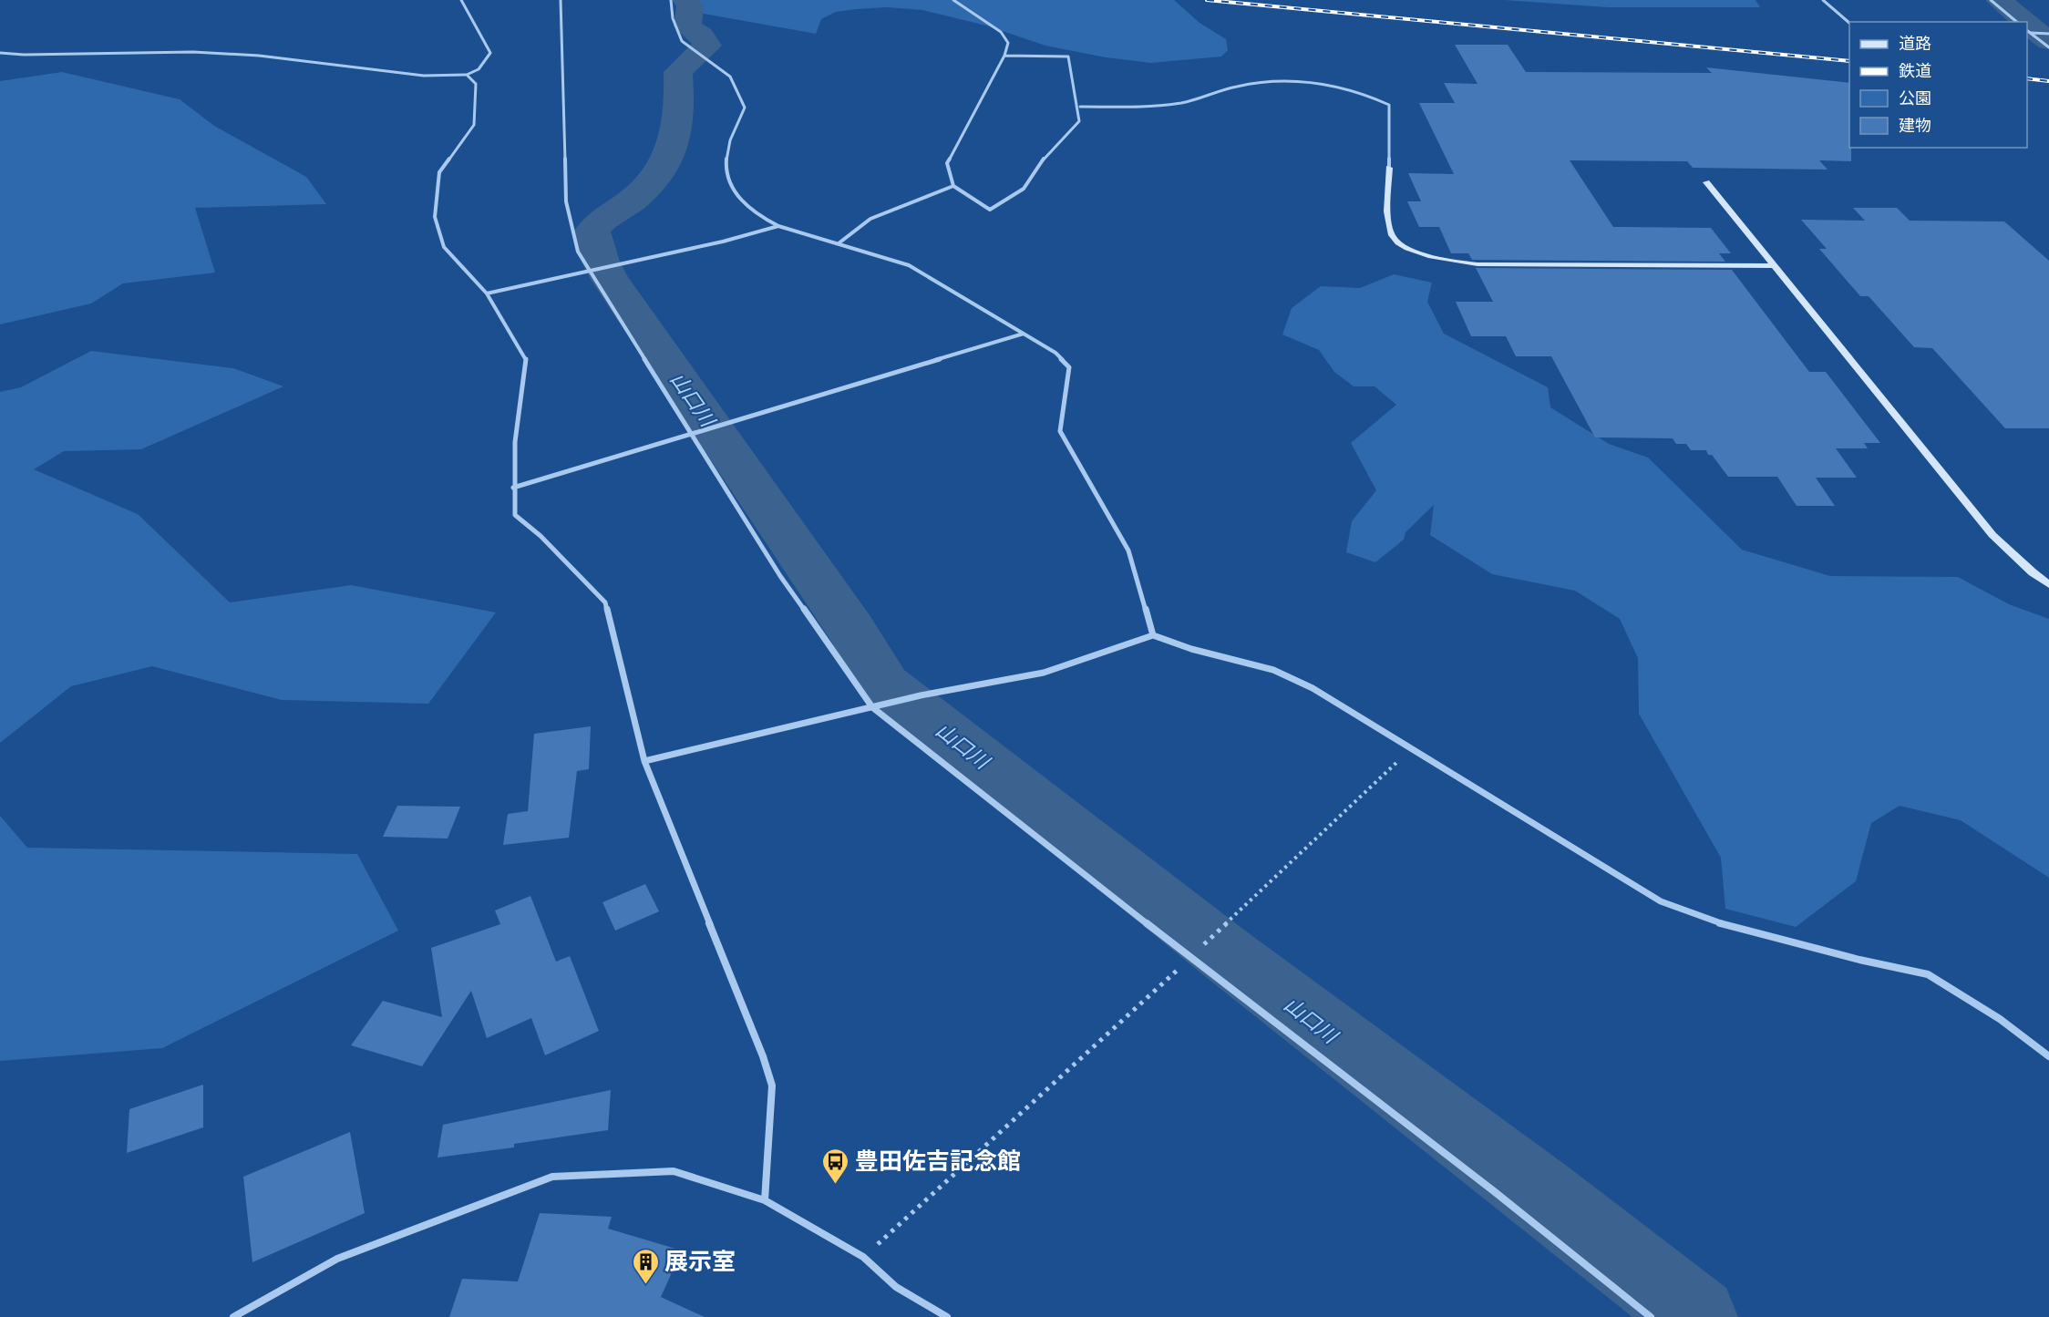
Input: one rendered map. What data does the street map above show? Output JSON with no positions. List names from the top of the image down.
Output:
{
  "water": ["山口川"],
  "places": {
    "bus stop": ["豊田佐吉記念館"],
    "building": ["展示室"]
  },
  "legend": [
    "道路",
    "鉄道",
    "公園",
    "建物"
  ]
}
